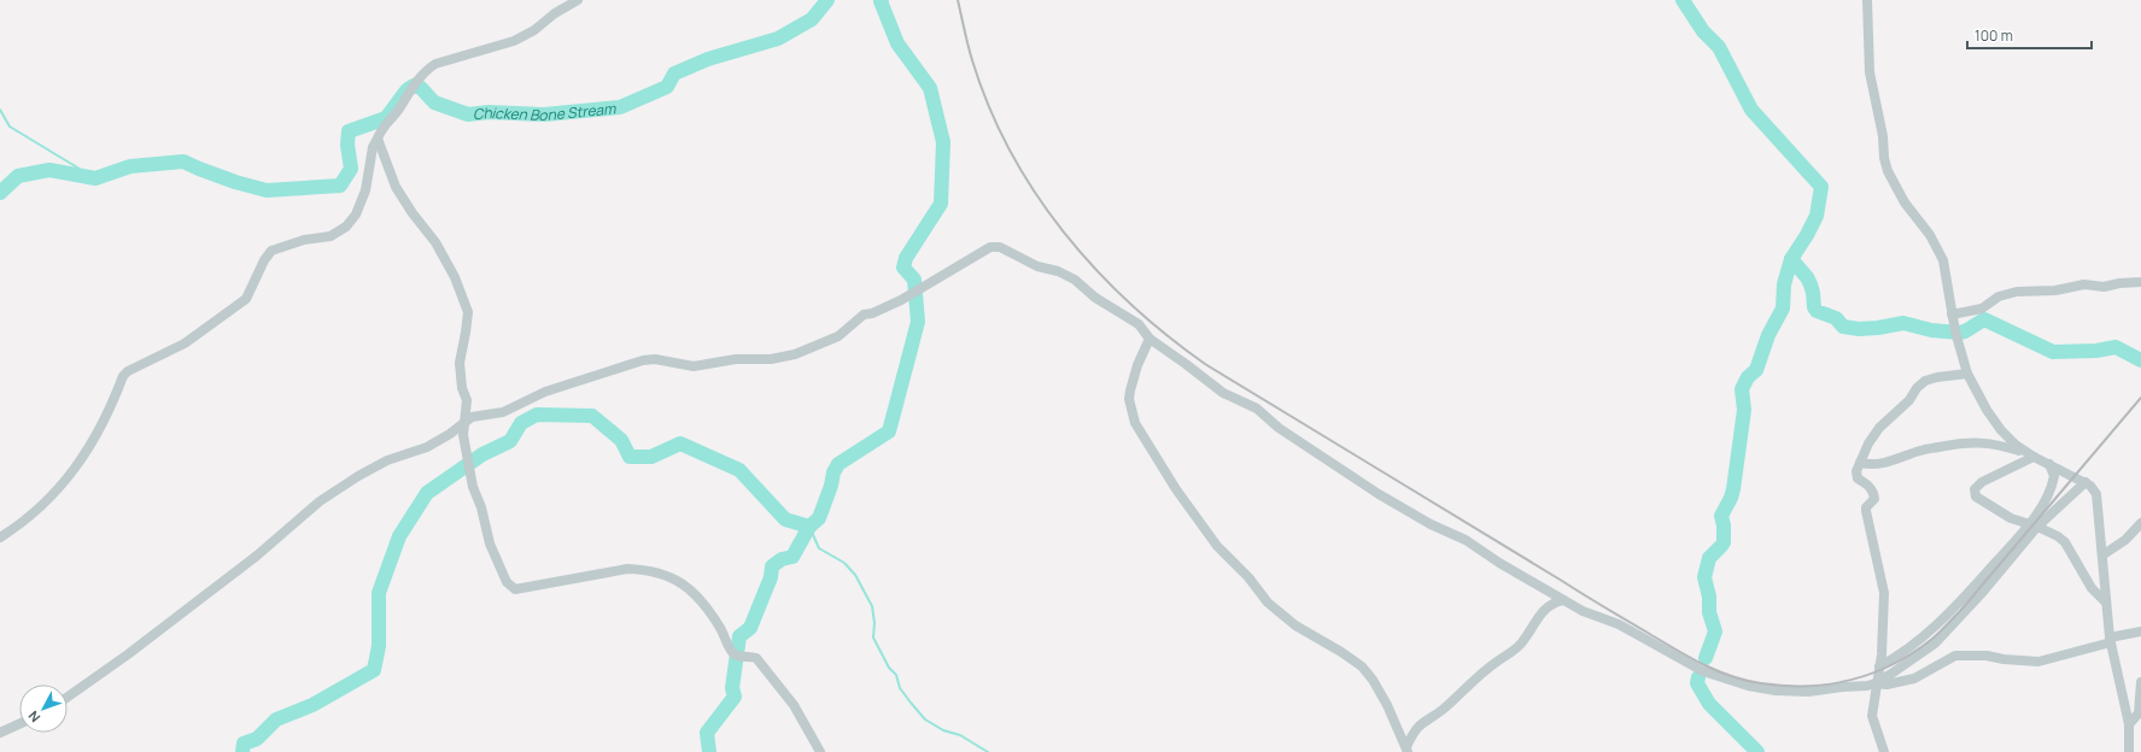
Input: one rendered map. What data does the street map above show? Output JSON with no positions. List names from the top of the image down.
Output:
{
  "water": ["Chicken Bone Stream"],
  "scale_bar": "100 m",
  "north": "bottom left"
}
